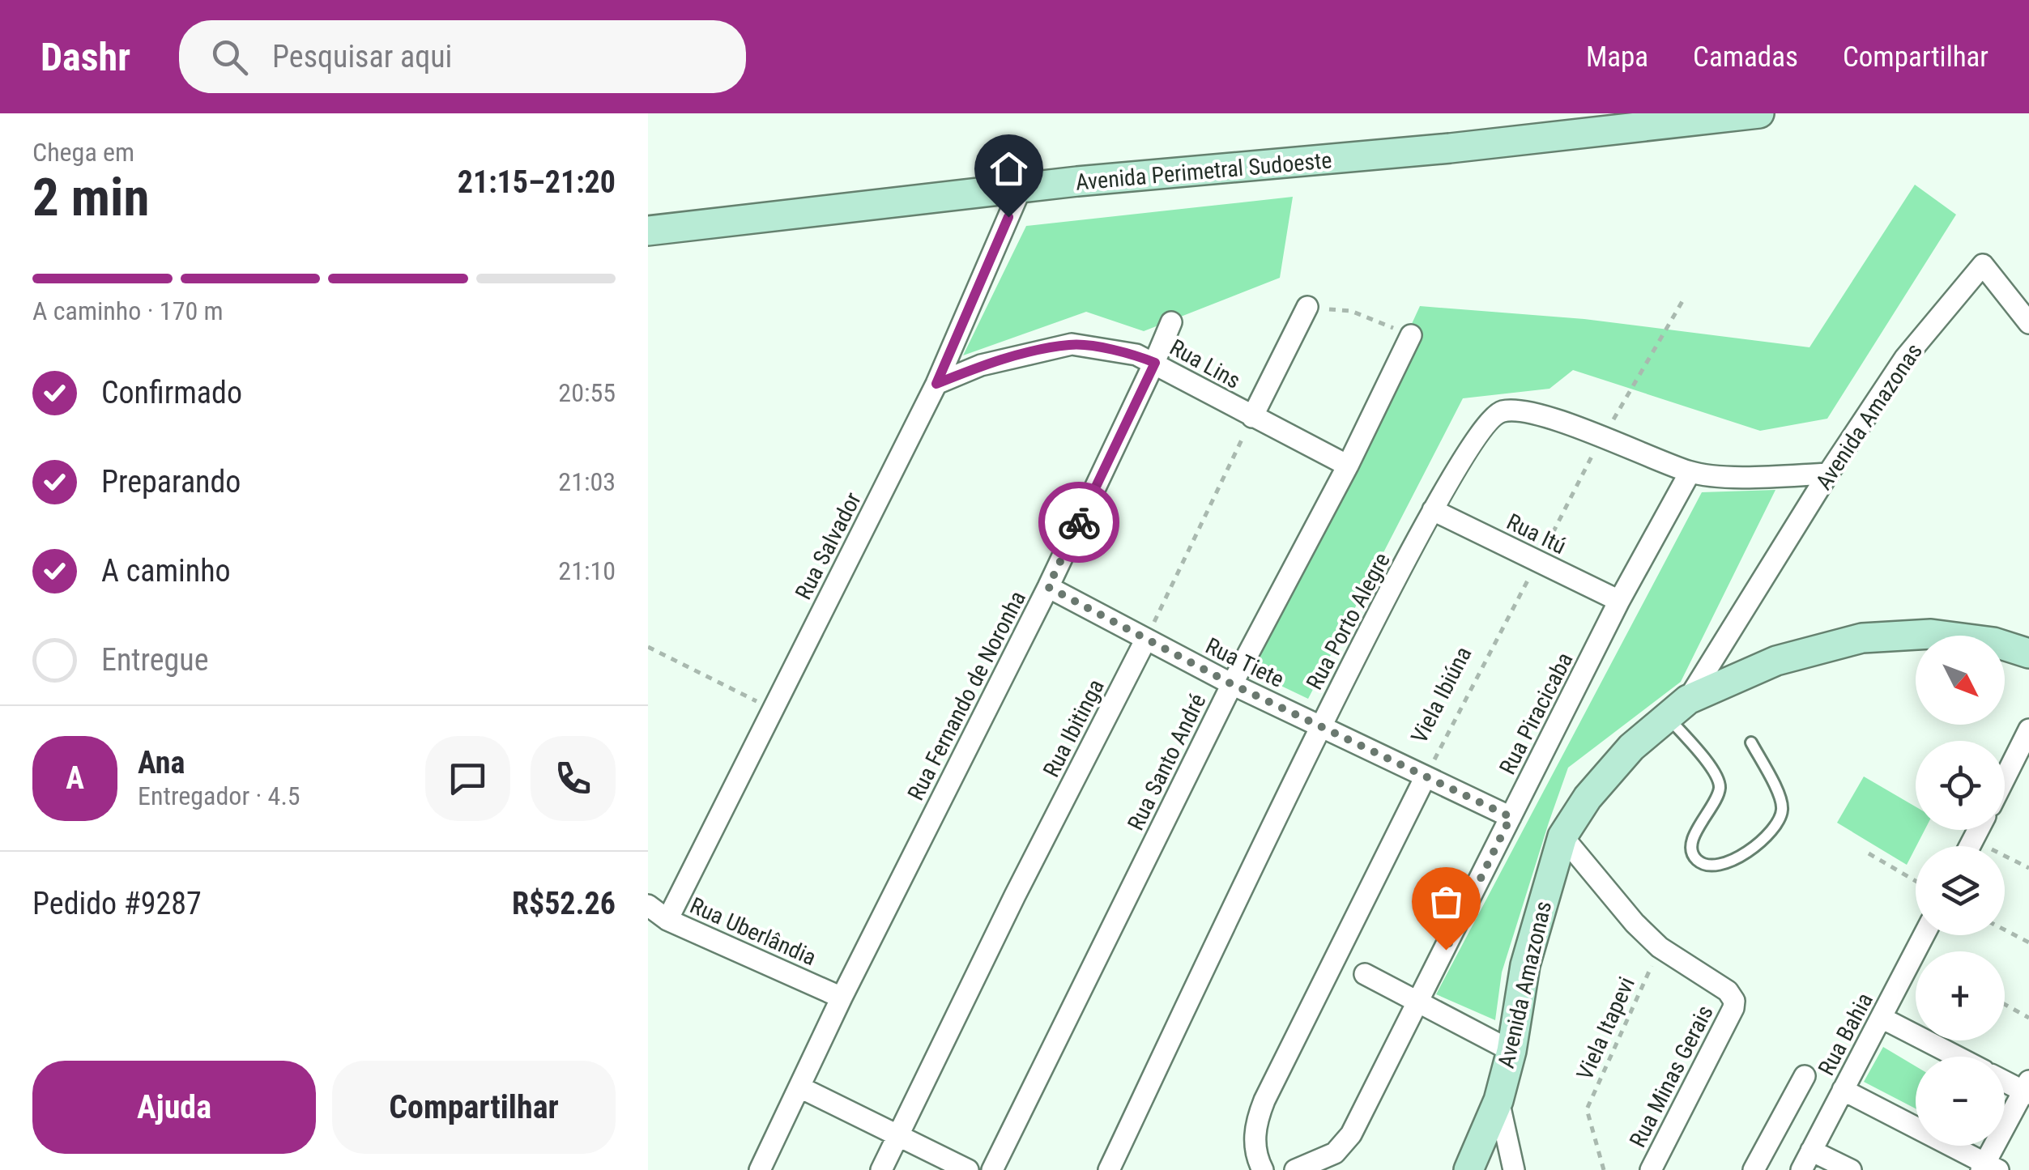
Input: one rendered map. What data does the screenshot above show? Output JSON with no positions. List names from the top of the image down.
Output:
{
  "streets": {
    "main road": ["Avenida Perimetral Sudoeste", "Avenida Amazonas"],
    "street": [
      "Rua Lins",
      "Rua Itú",
      "Rua Salvador",
      "Rua Porto Alegre",
      "Rua Tiete",
      "Viela Ibiúna",
      "Rua Fernando de Noronha",
      "Rua Piracicaba",
      "Rua Ibitinga",
      "Rua Santo André",
      "Rua Uberlândia",
      "Rua Bahia",
      "Rua Minas Gerais"
    ],
    "path": ["Viela Itapevi"]
  },
  "crossings": [
    ["Avenida Perimetral Sudoeste", "Rua Salvador"],
    ["Rua Lins", "Rua Salvador"],
    ["Rua Lins", "Rua Fernando de Noronha"],
    ["Rua Lins", "Rua Santo André"],
    ["Avenida Amazonas", "Rua Porto Alegre"],
    ["Avenida Amazonas", "Rua Minas Gerais"],
    ["Rua Itú", "Rua Porto Alegre"],
    ["Rua Itú", "Viela Ibiúna"],
    ["Rua Itú", "Rua Piracicaba"],
    ["Rua Salvador", "Rua Uberlândia"],
    ["Rua Porto Alegre", "Rua Tiete"],
    ["Rua Porto Alegre", "Viela Ibiúna"],
    ["Rua Porto Alegre", "Rua Piracicaba"],
    ["Rua Tiete", "Viela Ibiúna"],
    ["Rua Tiete", "Rua Fernando de Noronha"],
    ["Rua Tiete", "Rua Piracicaba"],
    ["Rua Tiete", "Rua Ibitinga"],
    ["Rua Tiete", "Rua Santo André"],
    ["Rua Fernando de Noronha", "Rua Uberlândia"],
    ["Viela Itapevi", "Rua Minas Gerais"]
  ],
  "north": "bottom right",
  "page": {
    "header": "Dashr",
    "search": "Pesquisar aqui",
    "nav": ["Mapa", "Camadas", "Compartilhar"],
    "heading": ["2 min", "Chega em", "21:15–21:20"],
    "panel": [
      "Ana",
      "Entregador · 4.5",
      "Pedido #9287",
      "R$52.26"
    ],
    "bar": "A caminho · 170 m",
    "list": [
      ["Confirmado", "20:55"],
      ["Preparando", "21:03"],
      ["A caminho", "21:10"],
      "Entregue"
    ],
    "map_buttons": ["+", "−"],
    "round": "A",
    "buttons": ["Ajuda", "Compartilhar"]
  }
}
